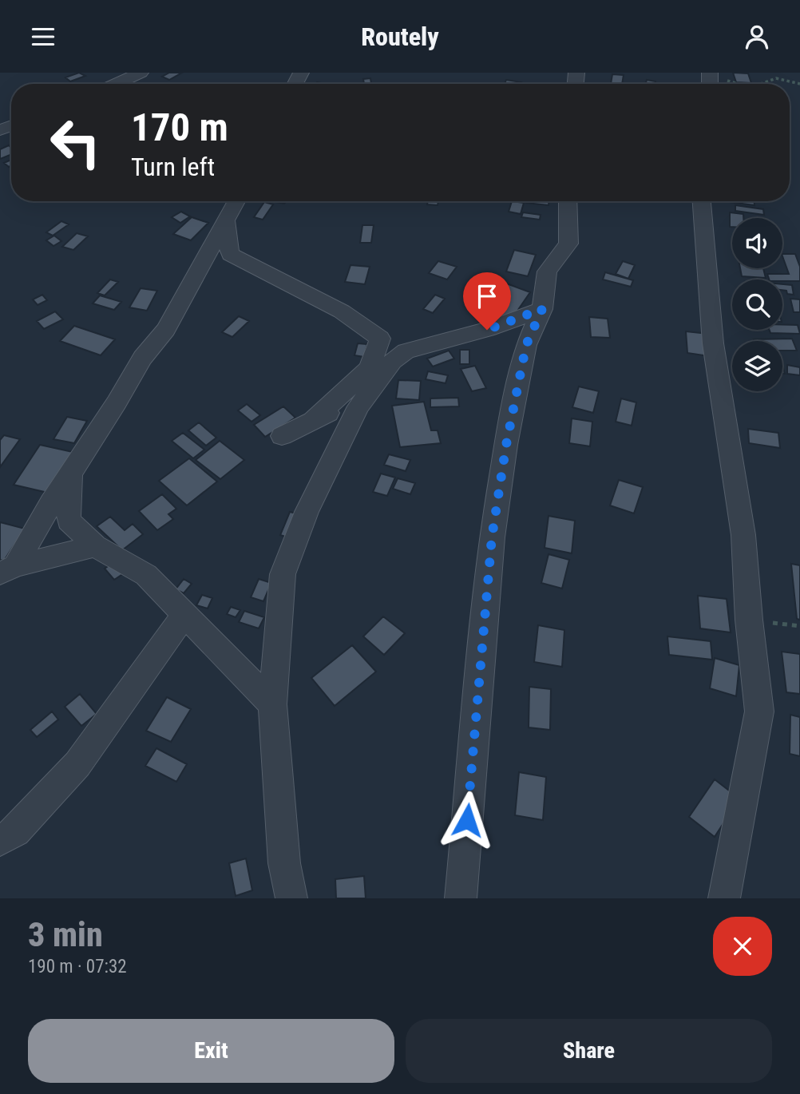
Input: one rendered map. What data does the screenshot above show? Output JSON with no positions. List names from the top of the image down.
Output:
{
  "page": {
    "header": "Routely",
    "turn": ["170 m", "Turn left"],
    "heading": ["3 min", "190 m · 07:32"],
    "buttons": ["Exit", "Share"]
  }
}
